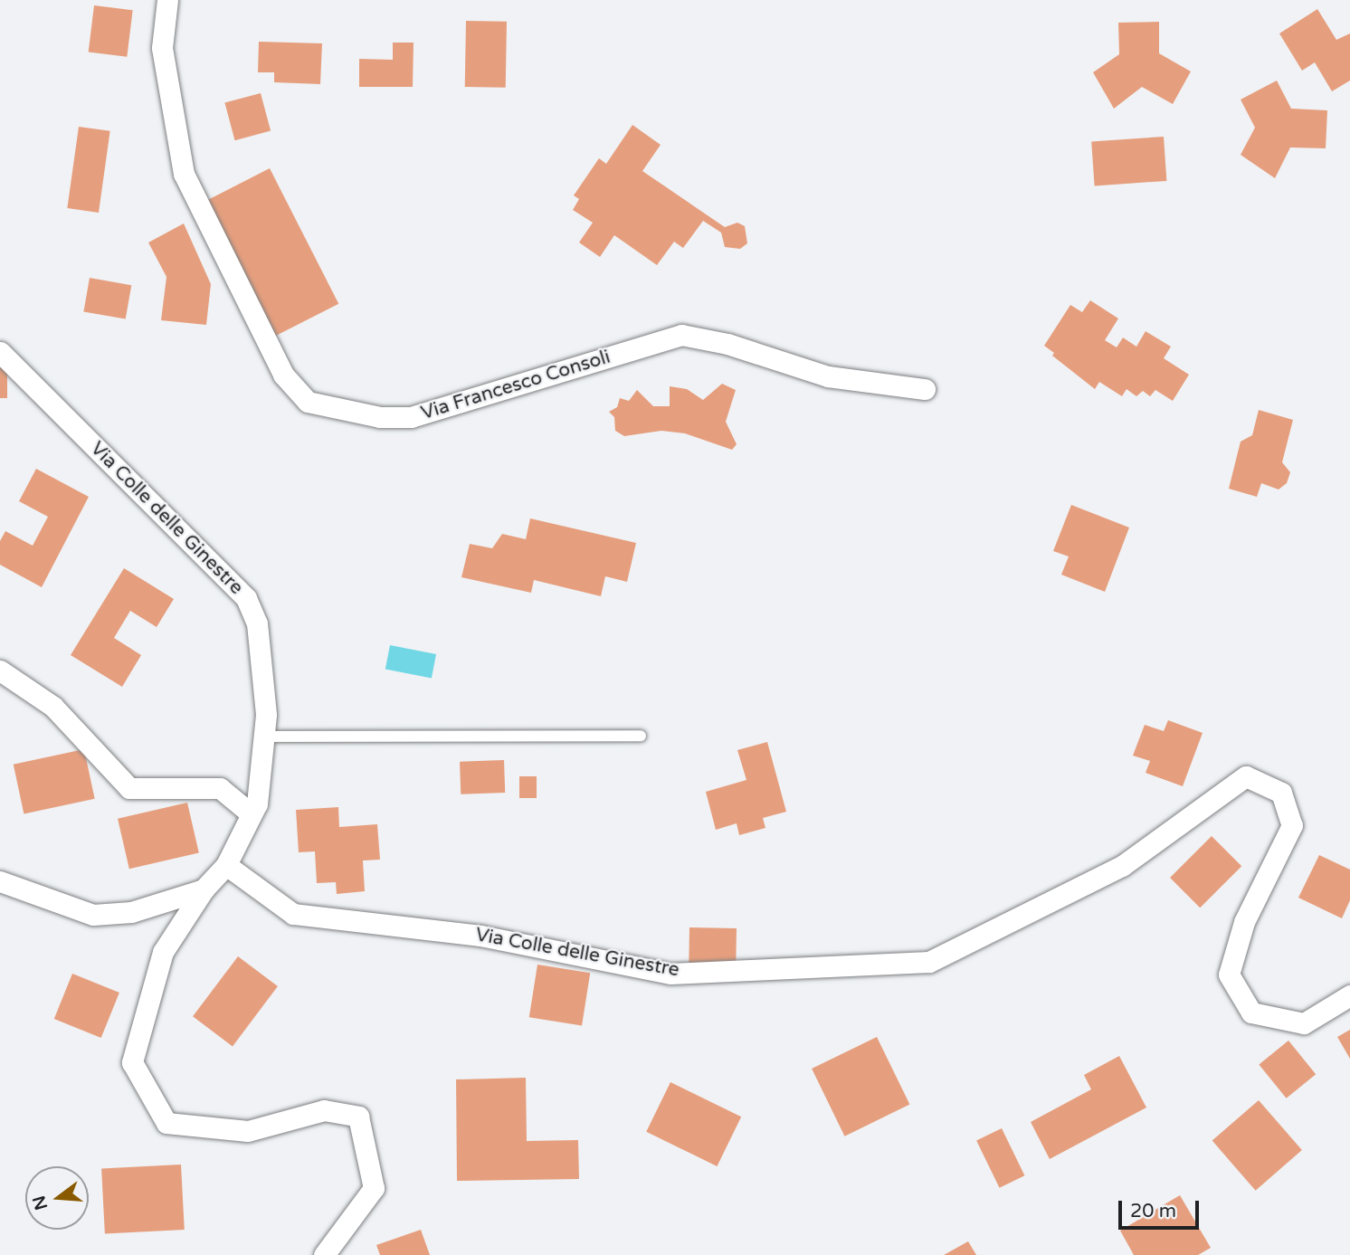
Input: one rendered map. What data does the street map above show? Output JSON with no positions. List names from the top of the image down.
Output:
{
  "streets": {
    "street": ["Via Francesco Consoli", "Via Colle delle Ginestre"]
  },
  "scale_bar": "20 m",
  "north": "left"
}
